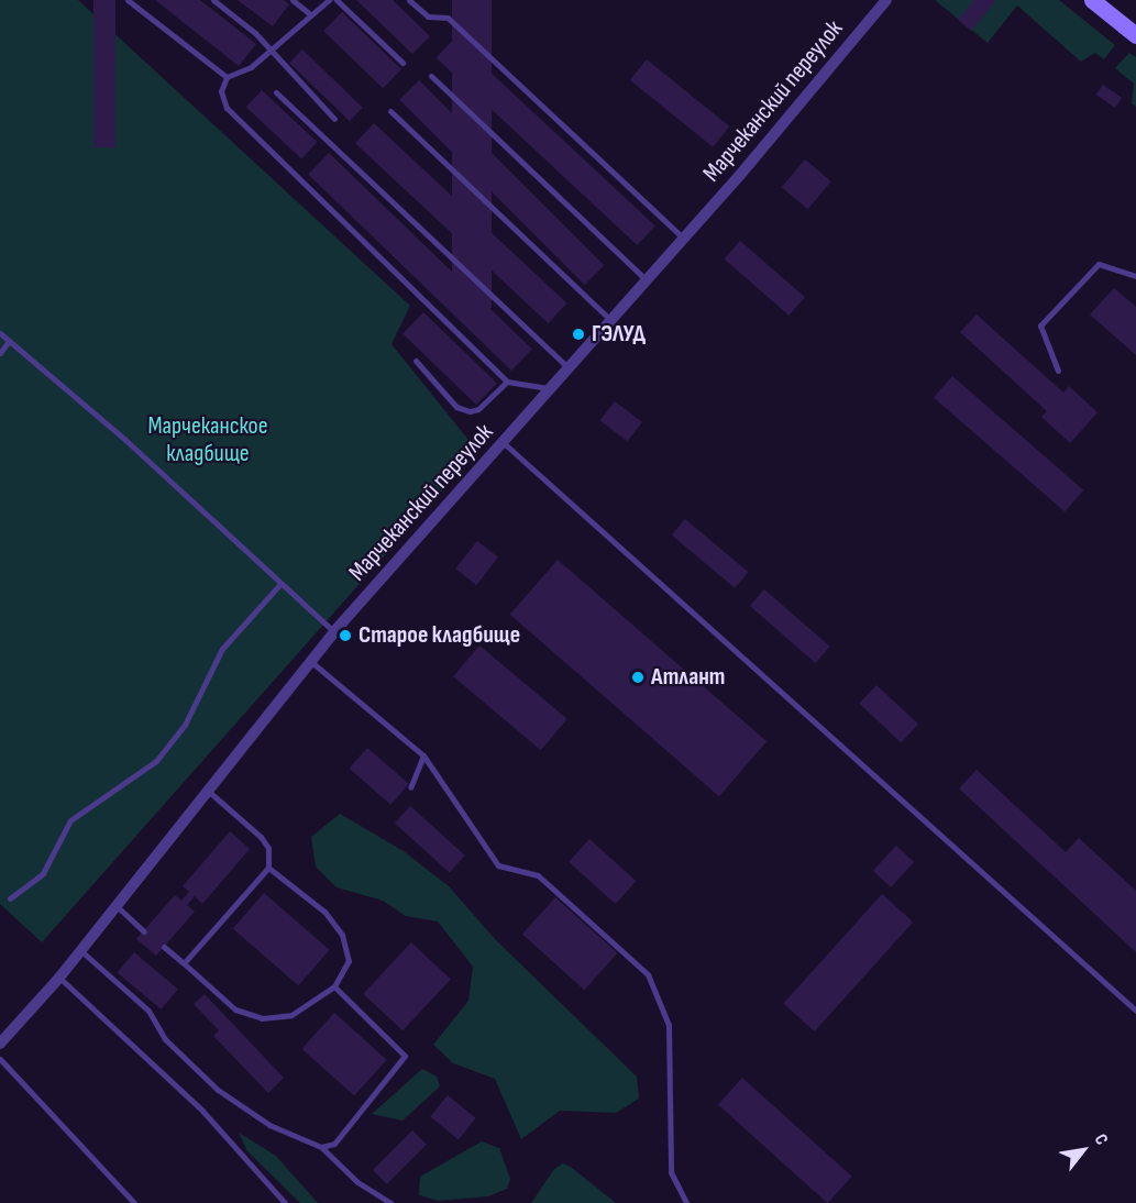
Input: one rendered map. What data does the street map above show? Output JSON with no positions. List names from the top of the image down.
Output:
{
  "streets": {
    "street": ["Марчеканский переулок"]
  },
  "parks": ["Марчеканское кладбище"],
  "places": ["ГЭЛУД", "Старое кладбище", "Атлант"],
  "north": "top right"
}
